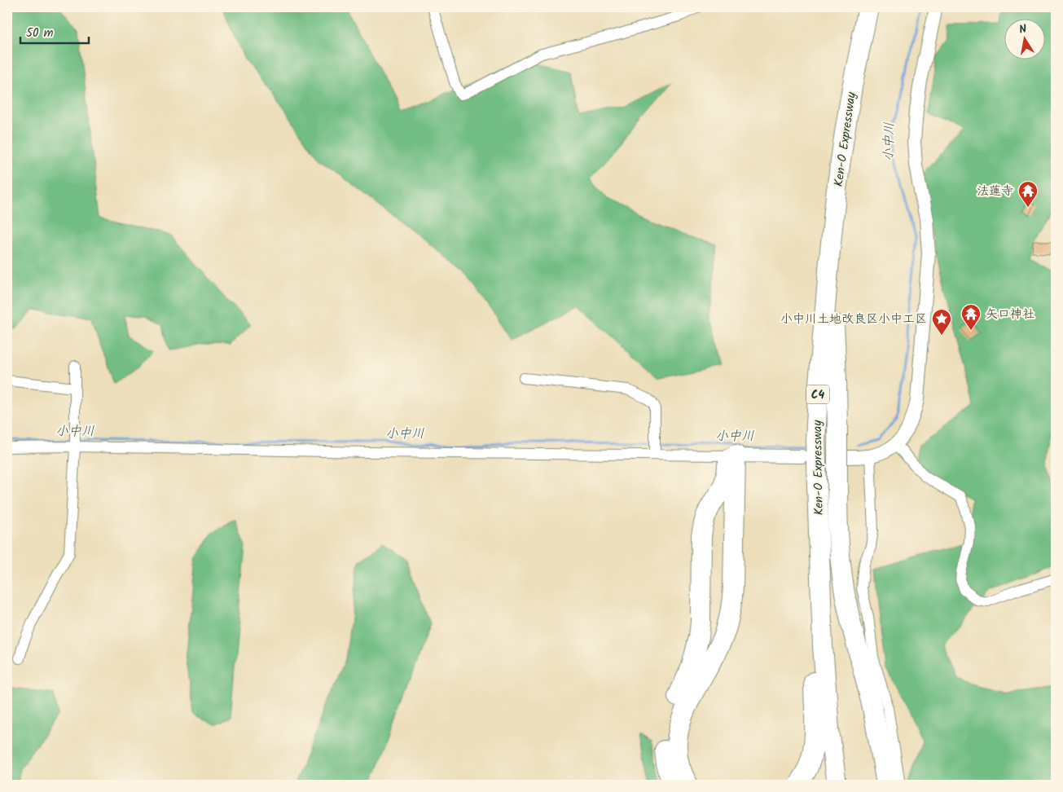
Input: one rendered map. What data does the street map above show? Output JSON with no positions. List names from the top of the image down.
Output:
{
  "streets": {
    "highway": ["Ken-O Expressway", "C4"]
  },
  "water": ["小中川"],
  "places": {
    "temple": ["法蓮寺", "矢口神社"],
    "place": ["小中川土地改良区小中工区"]
  },
  "scale_bar": "50 m",
  "north": "top"
}
